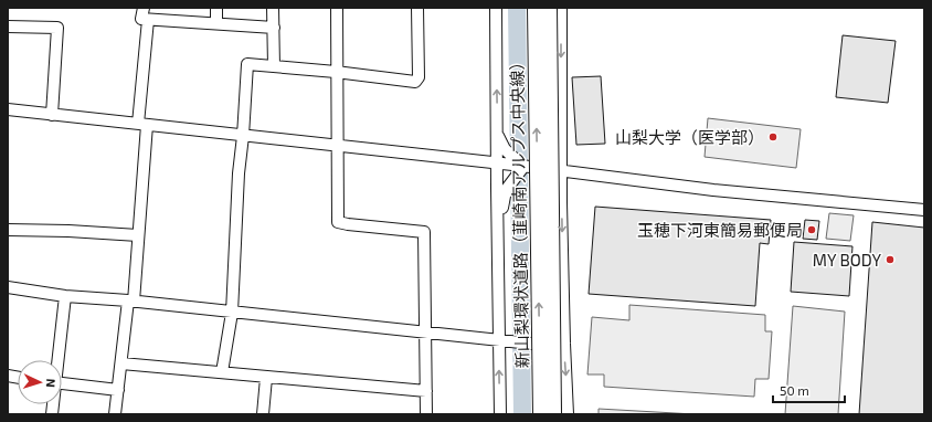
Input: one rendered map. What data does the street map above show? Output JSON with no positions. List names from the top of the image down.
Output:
{
  "streets": {
    "highway": ["新山梨環状道路（韮崎南アルプス中央線）"]
  },
  "places": ["山梨大学（医学部）", "玉穂下河東簡易郵便局", "MY BODY"],
  "scale_bar": "50 m",
  "north": "right"
}
